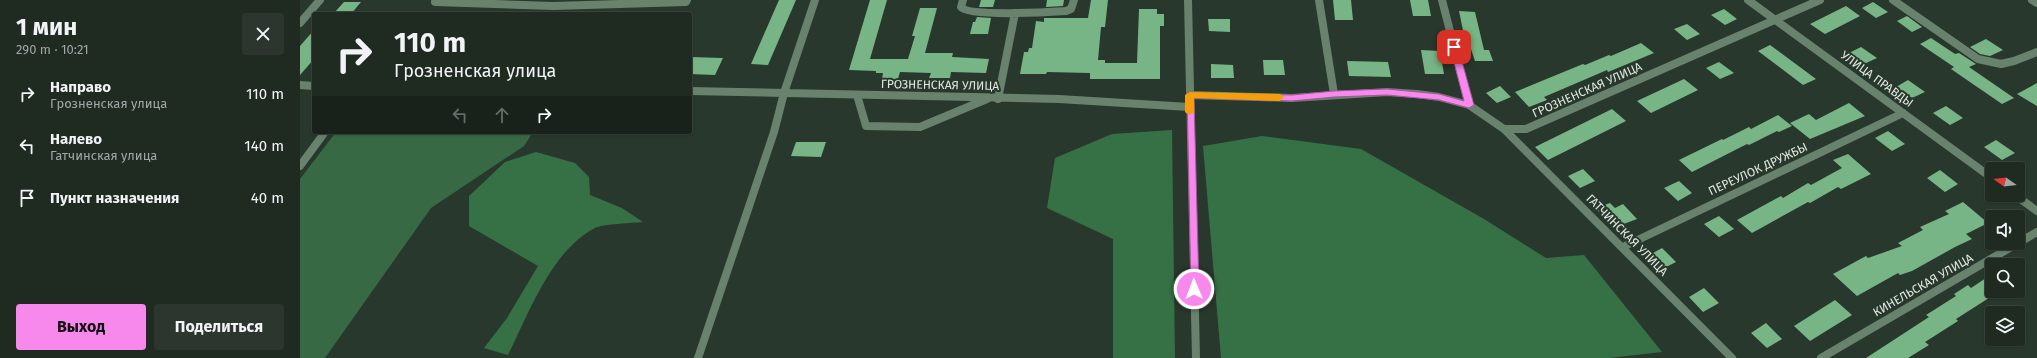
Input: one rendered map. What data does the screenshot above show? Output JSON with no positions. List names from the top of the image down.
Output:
{
  "streets": {
    "street": [
      "УЛИЦА ПРАВДЫ",
      "ГРОЗНЕНСКАЯ УЛИЦА",
      "ПЕРЕУЛОК ДРУЖБЫ",
      "ГАТЧИНСКАЯ УЛИЦА",
      "КИНЕЛЬСКАЯ УЛИЦА"
    ]
  },
  "crossings": [
    ["УЛИЦА ПРАВДЫ", "ГРОЗНЕНСКАЯ УЛИЦА"],
    ["УЛИЦА ПРАВДЫ", "ПЕРЕУЛОК ДРУЖБЫ"],
    ["ГРОЗНЕНСКАЯ УЛИЦА", "ГАТЧИНСКАЯ УЛИЦА"],
    ["ПЕРЕУЛОК ДРУЖБЫ", "ГАТЧИНСКАЯ УЛИЦА"]
  ],
  "north": "left",
  "page": {
    "heading": ["1 мин", "290 m · 10:21"],
    "turn": ["110 m", "Грозненская улица"],
    "list": [
      {
        "name": "Направо",
        "note": "Грозненская улица",
        "value": "110 m"
      },
      {
        "name": "Налево",
        "note": "Гатчинская улица",
        "value": "140 m"
      },
      {
        "name": "Пункт назначения",
        "value": "40 m"
      }
    ],
    "buttons": ["Выход", "Поделиться"]
  }
}
